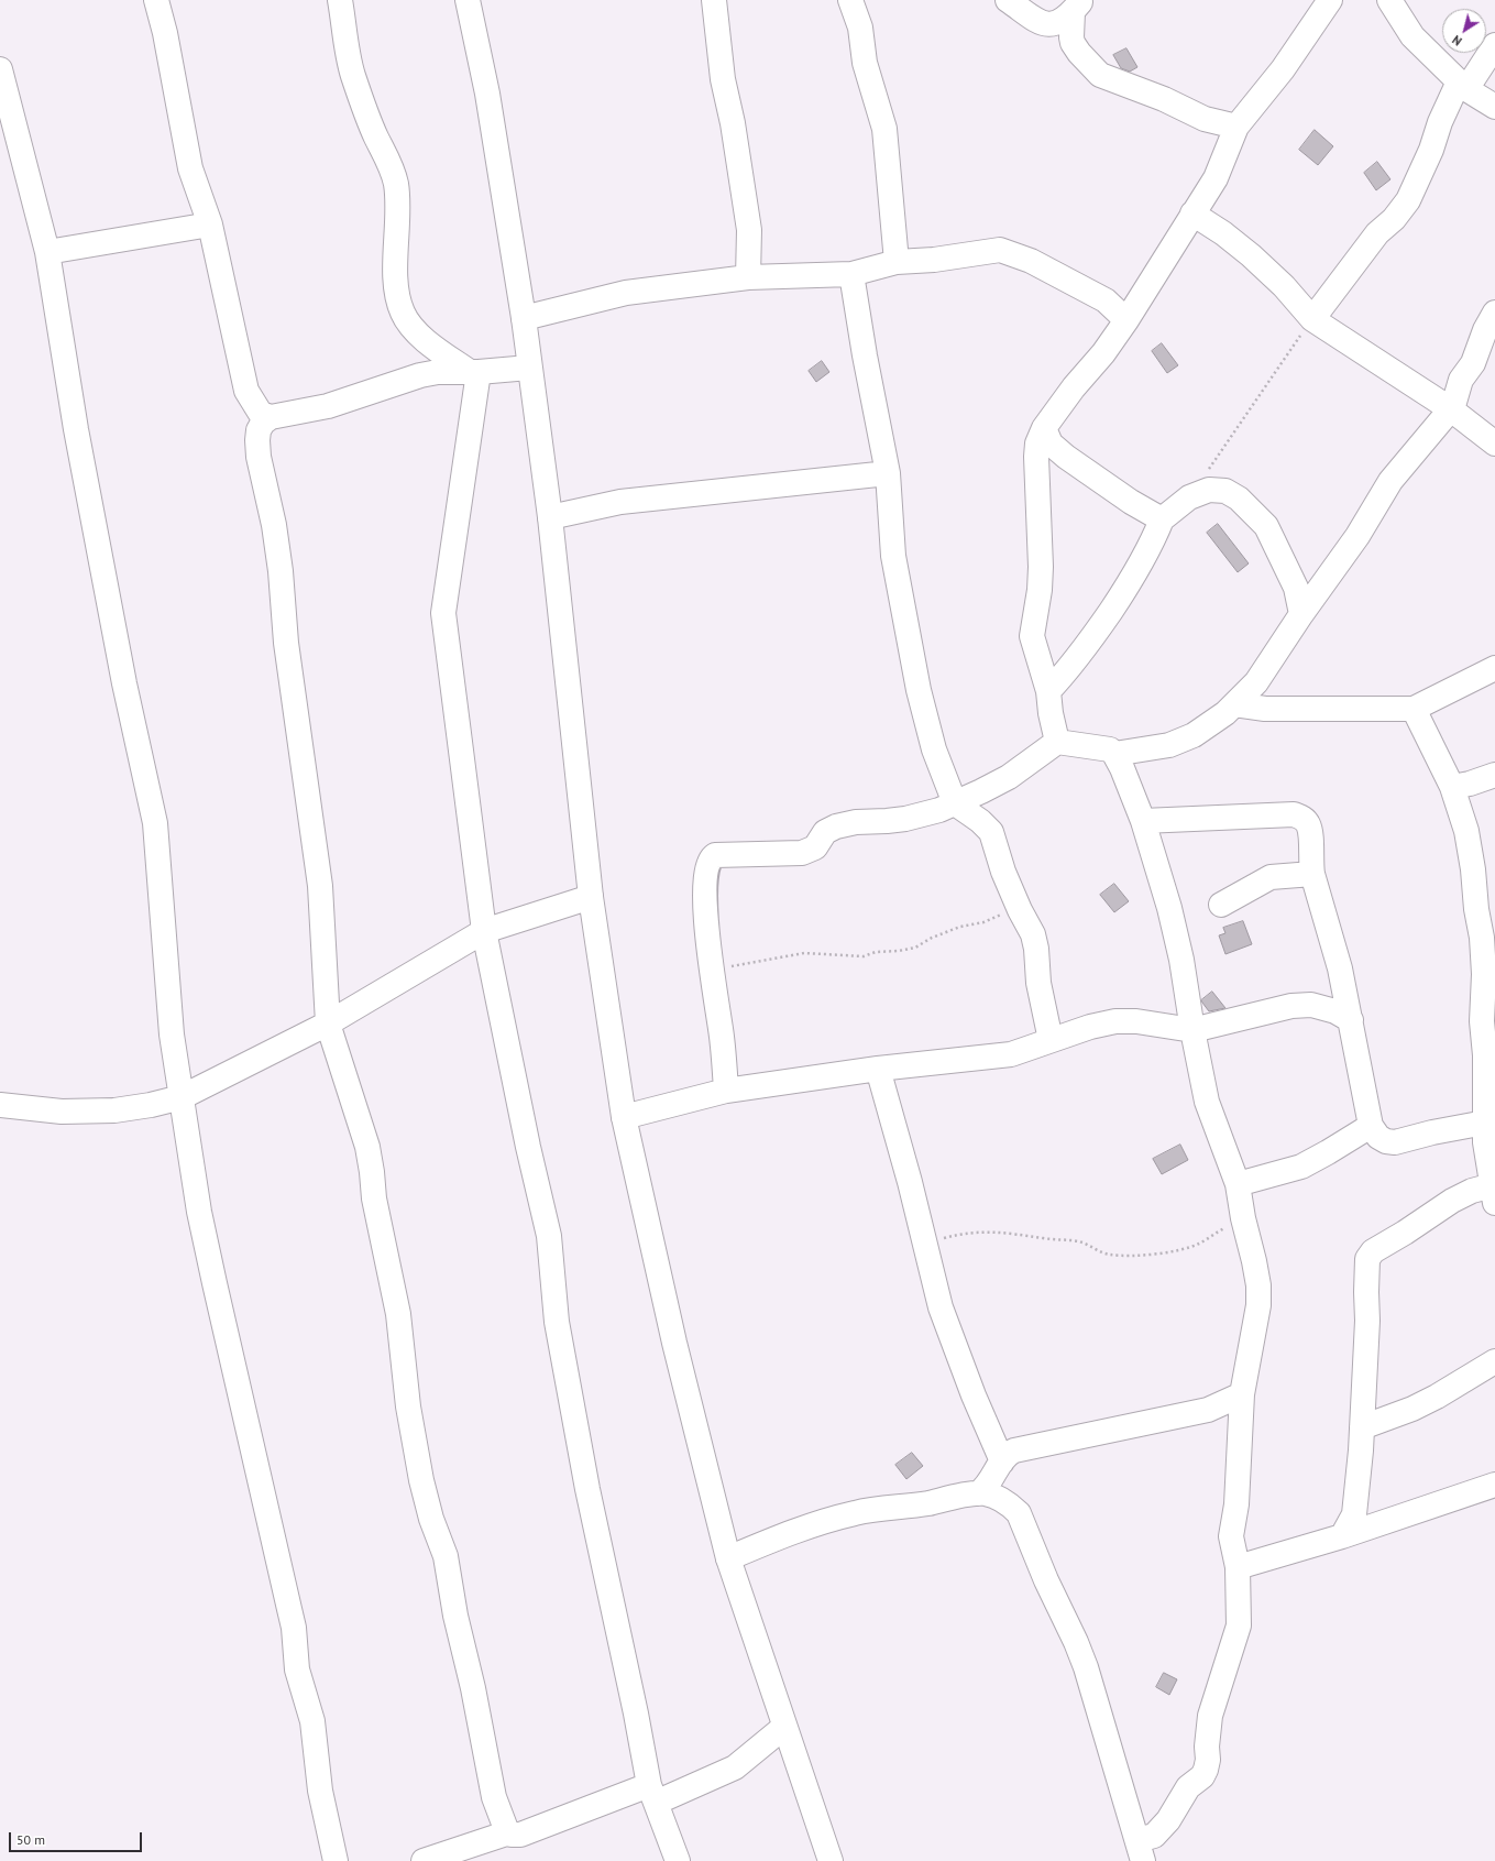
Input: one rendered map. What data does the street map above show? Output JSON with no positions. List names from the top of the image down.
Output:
{
  "scale_bar": "50 m",
  "north": "bottom left"
}
